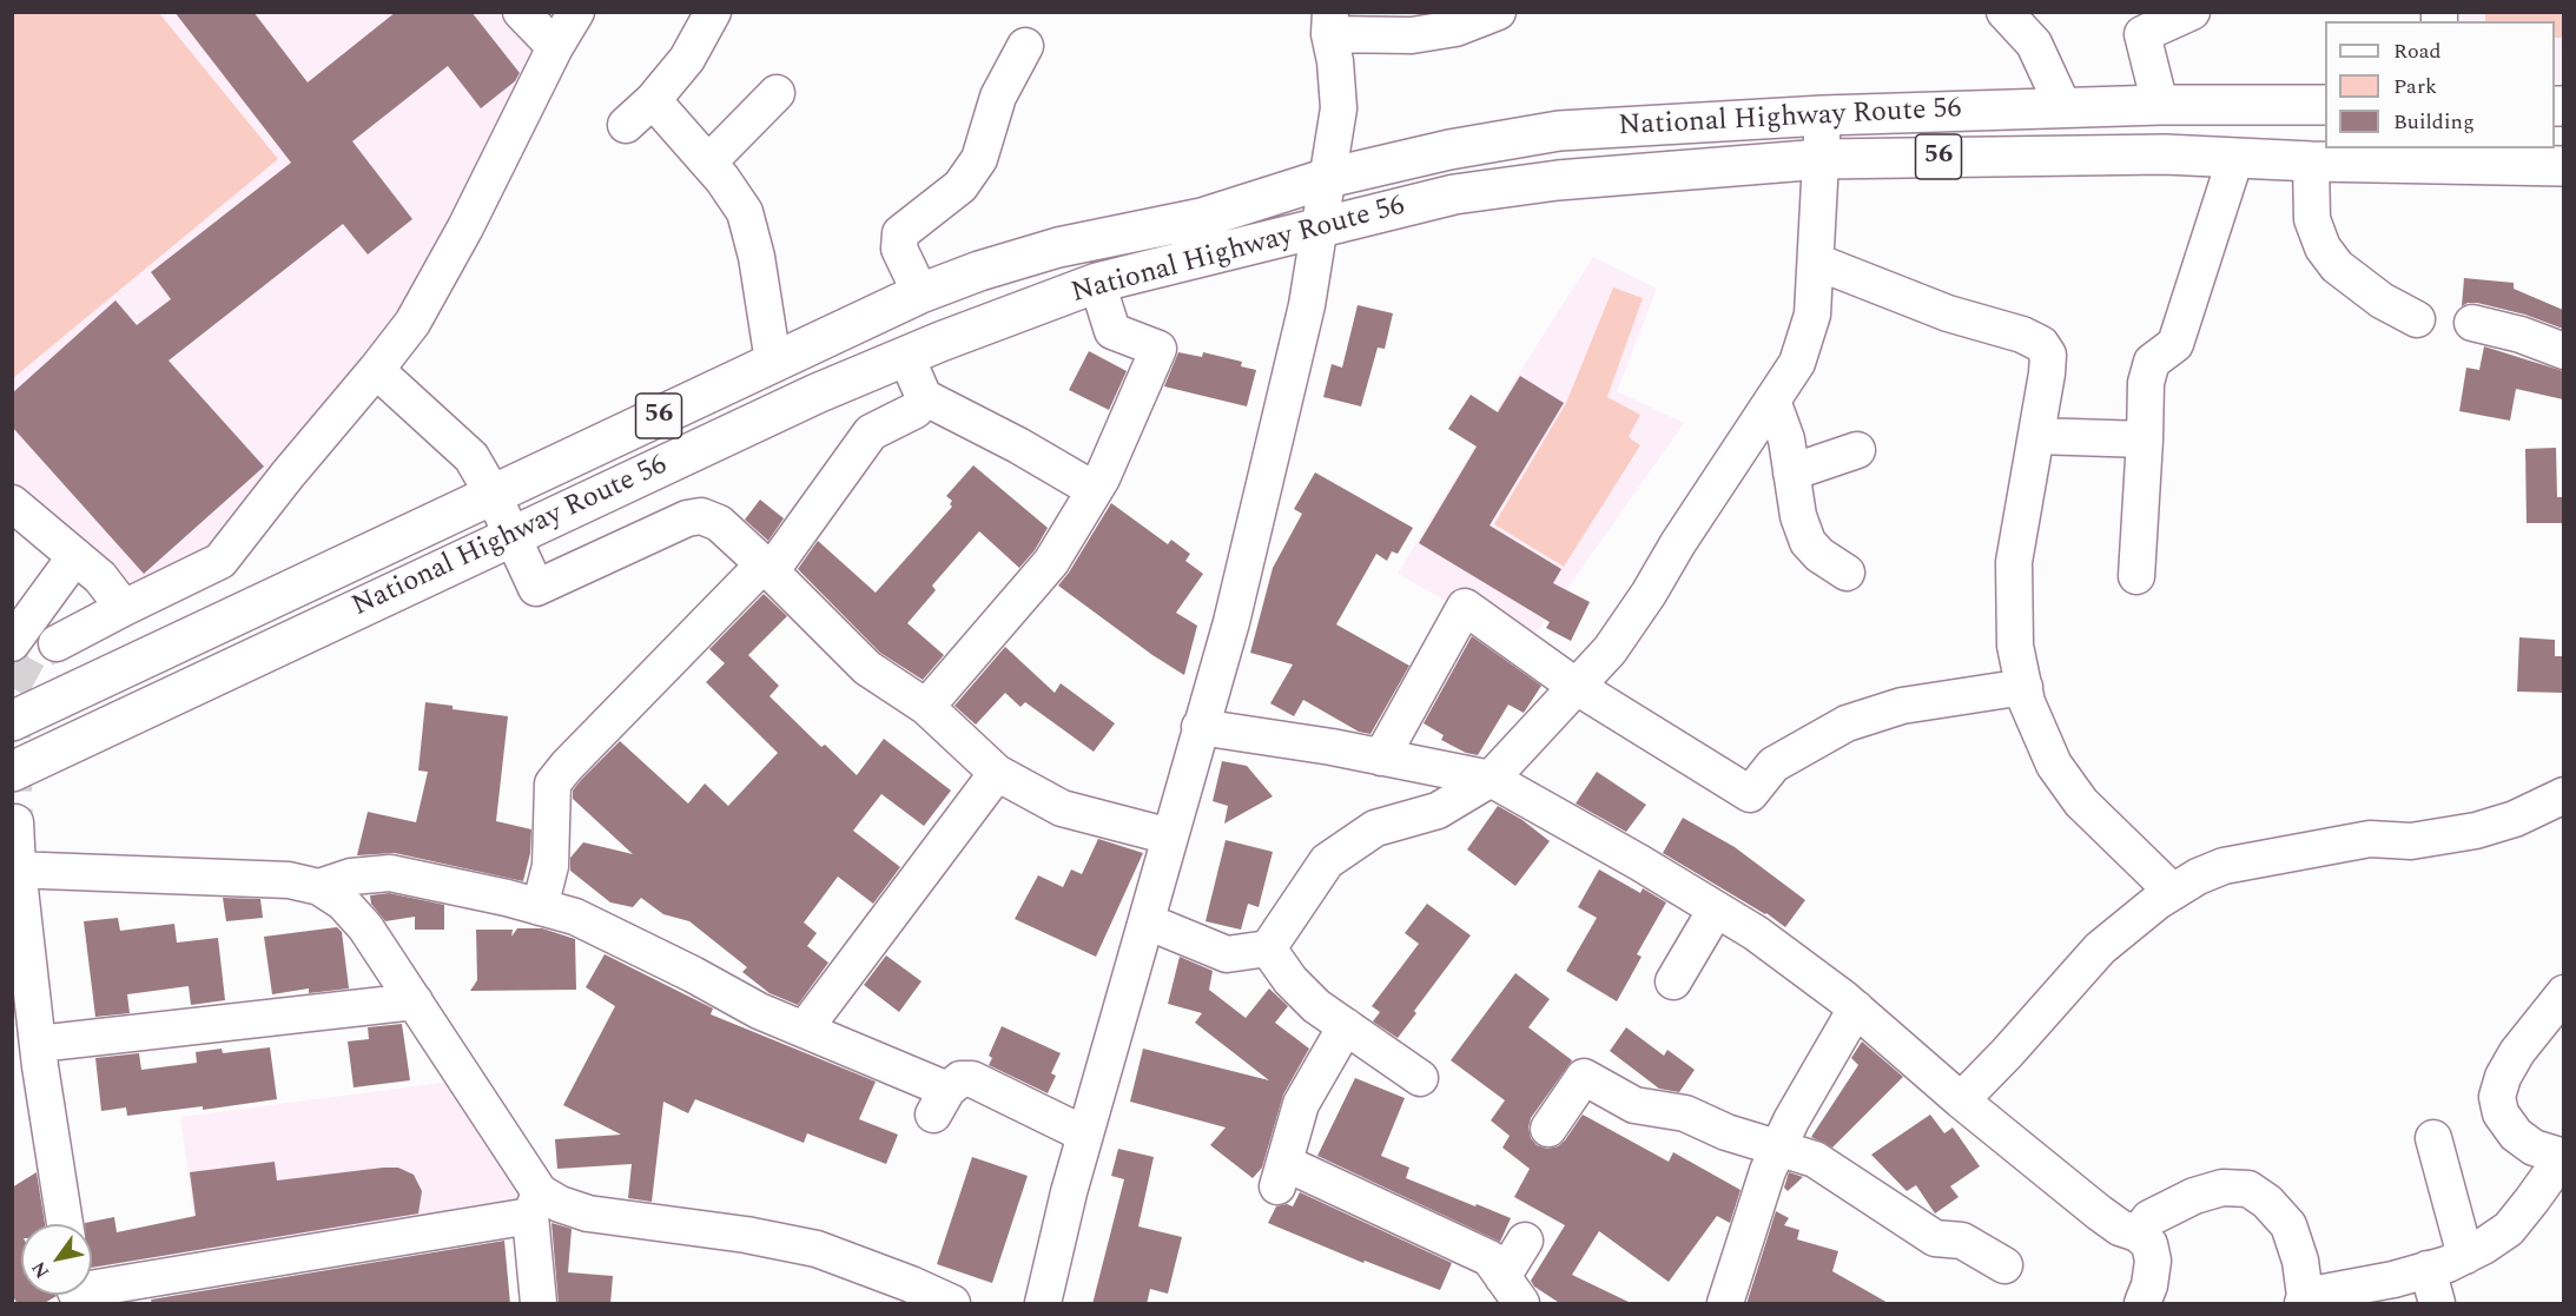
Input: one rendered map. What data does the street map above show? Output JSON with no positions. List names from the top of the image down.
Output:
{
  "streets": {
    "highway": ["National Highway Route 56", "56"]
  },
  "legend": ["Road", "Park", "Building"],
  "north": "bottom left"
}
